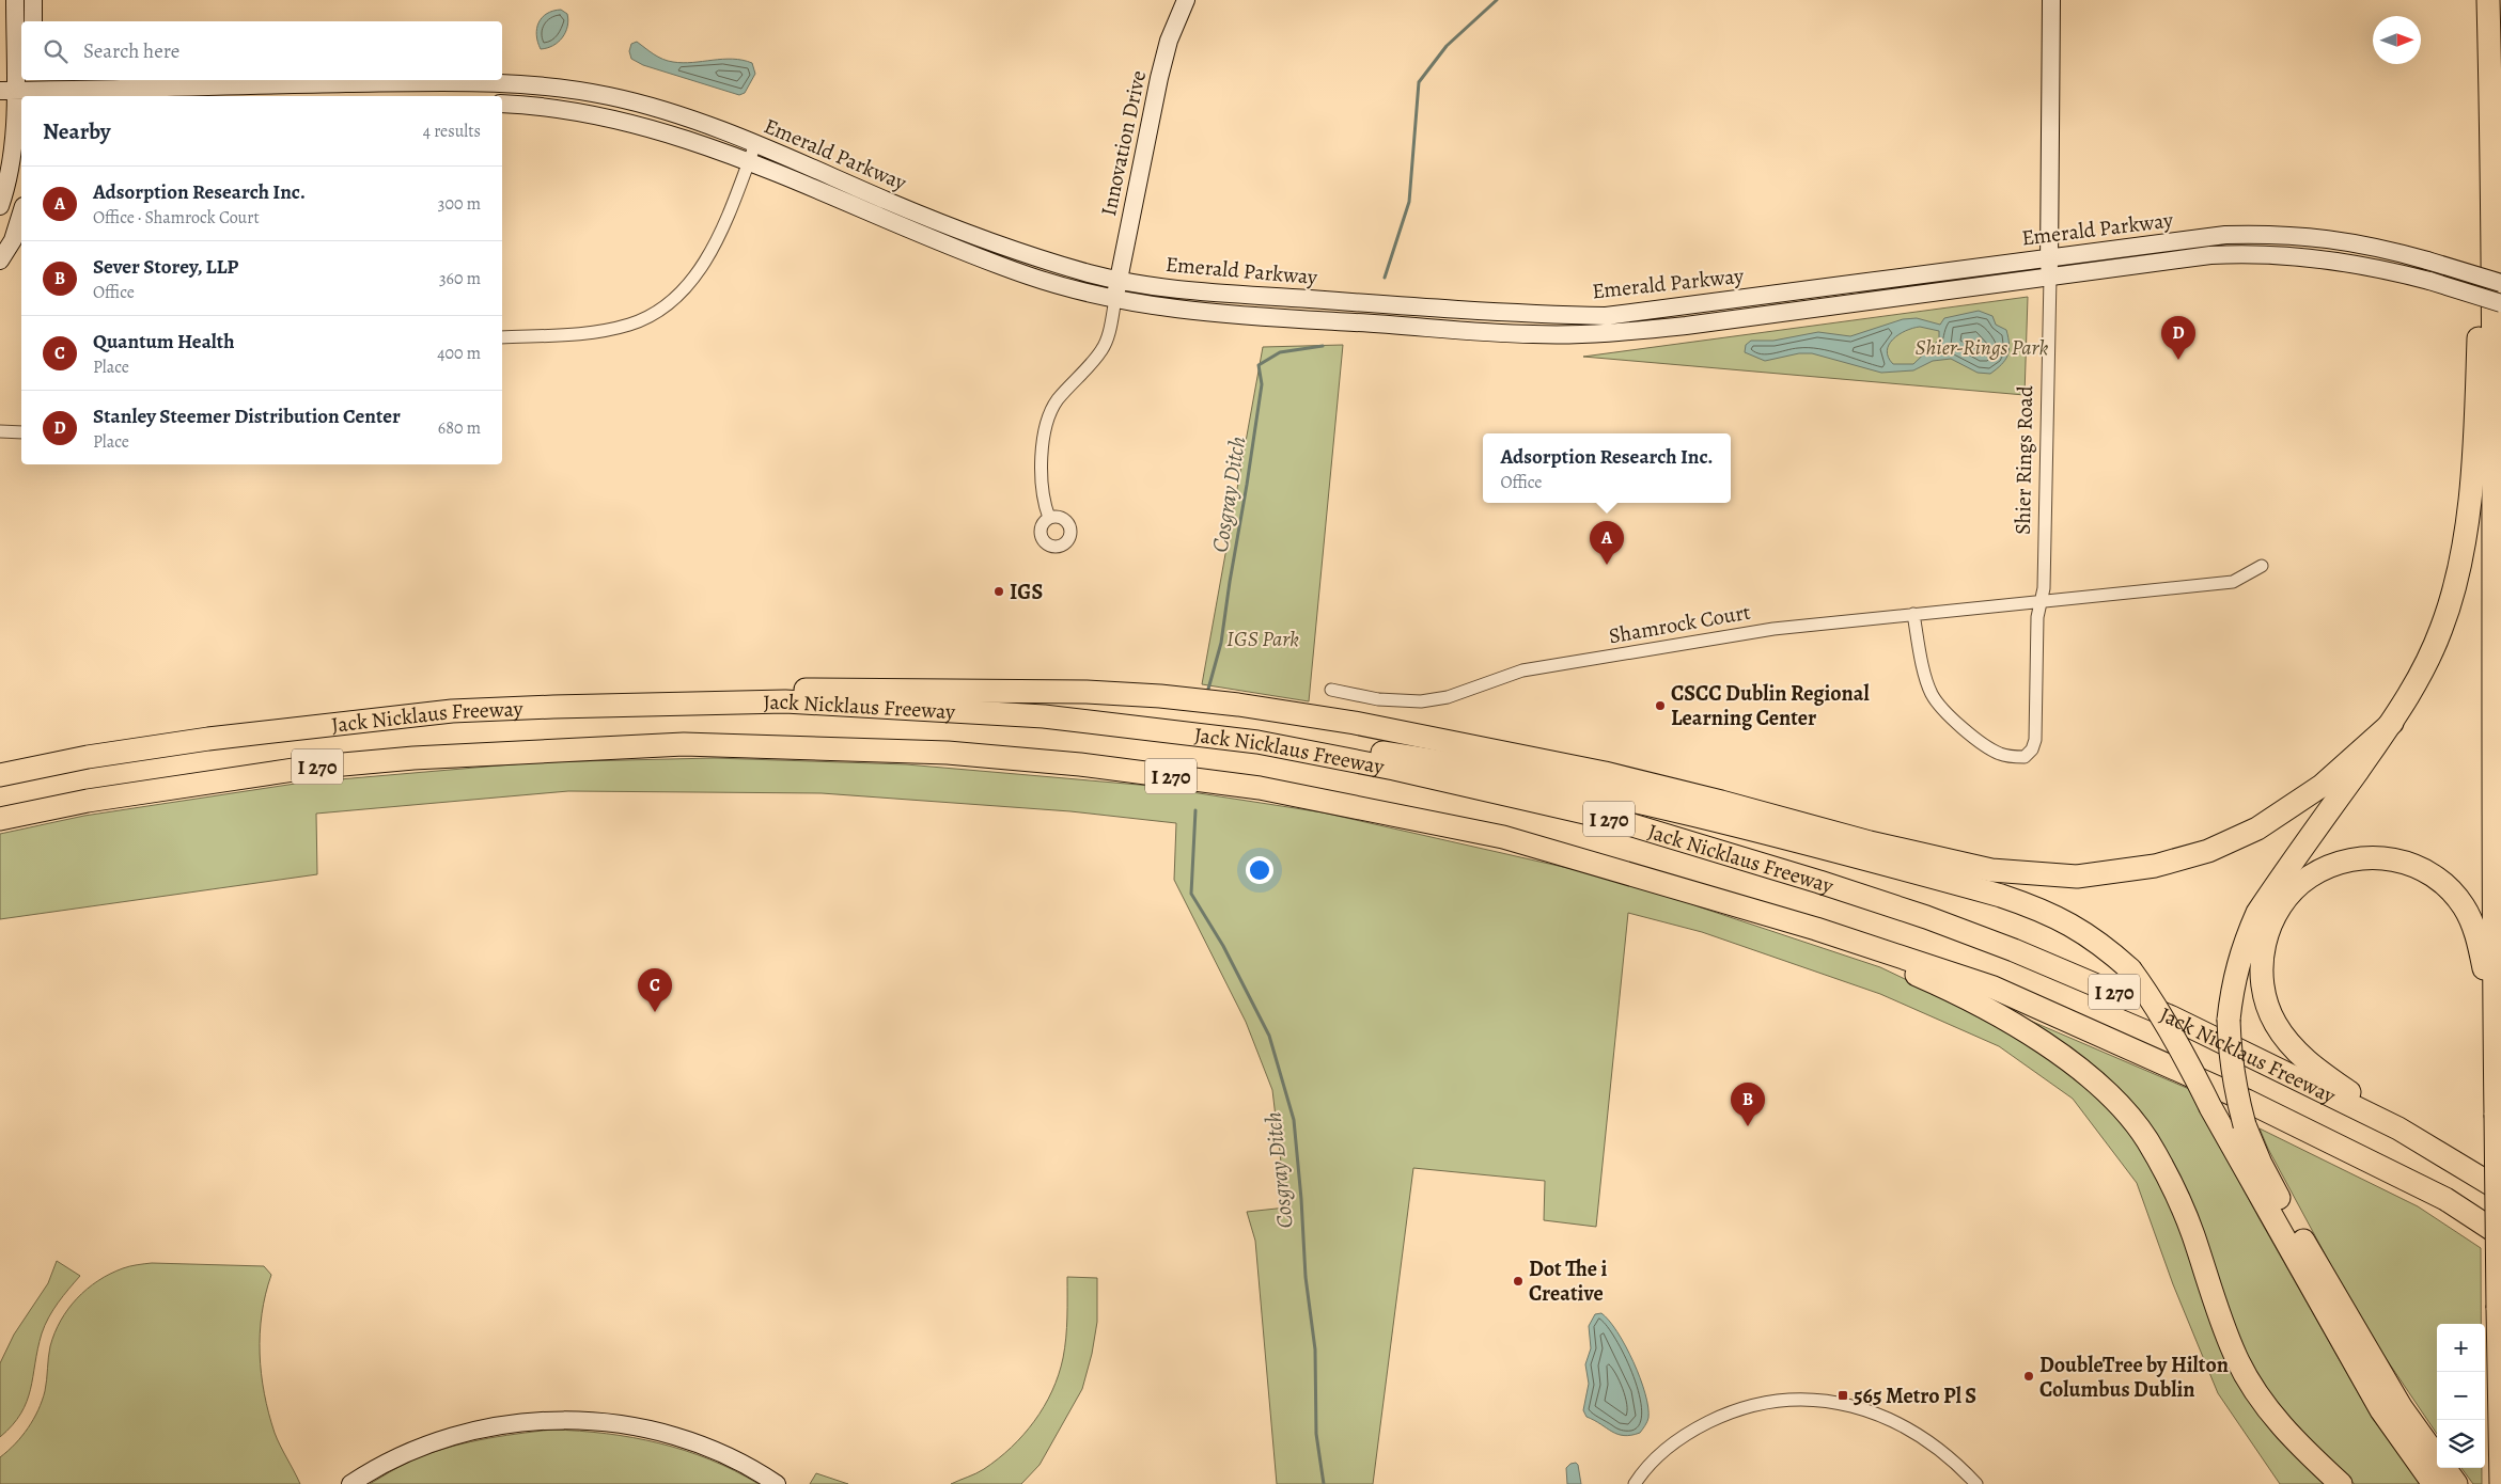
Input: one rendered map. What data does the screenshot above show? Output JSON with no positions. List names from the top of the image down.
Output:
{
  "streets": {
    "highway": ["Jack Nicklaus Freeway", "I 270"],
    "main road": ["Innovation Drive", "Emerald Parkway", "Shier Rings Road"],
    "street": ["Shamrock Court"]
  },
  "crossings": [
    ["Innovation Drive", "Emerald Parkway"],
    ["Emerald Parkway", "Shier Rings Road"],
    ["Shier Rings Road", "Shamrock Court"]
  ],
  "water": ["Cosgray Ditch"],
  "parks": ["Shier-Rings Park", "IGS Park"],
  "places": {
    "other": [
      "IGS",
      "CSCC Dublin Regional Learning Center",
      "Dot The i Creative",
      "DoubleTree by Hilton Columbus Dublin"
    ],
    "transit": ["565 Metro Pl S"]
  },
  "north": "right",
  "page": {
    "search": "Search here",
    "heading": ["Nearby", "4 results"],
    "list": [
      {
        "mark": "A",
        "name": "Adsorption Research Inc.",
        "note": "Office · Shamrock Court",
        "value": "300 m"
      },
      {
        "mark": "B",
        "name": "Sever Storey, LLP",
        "note": "Office",
        "value": "360 m"
      },
      {
        "mark": "C",
        "name": "Quantum Health",
        "note": "Place",
        "value": "400 m"
      },
      {
        "mark": "D",
        "name": "Stanley Steemer Distribution Center",
        "note": "Place",
        "value": "680 m"
      }
    ],
    "pins": [
      "D",
      "A",
      "C",
      "B"
    ],
    "popup": ["Adsorption Research Inc.", "Office"],
    "map_buttons": ["+", "−"]
  }
}
